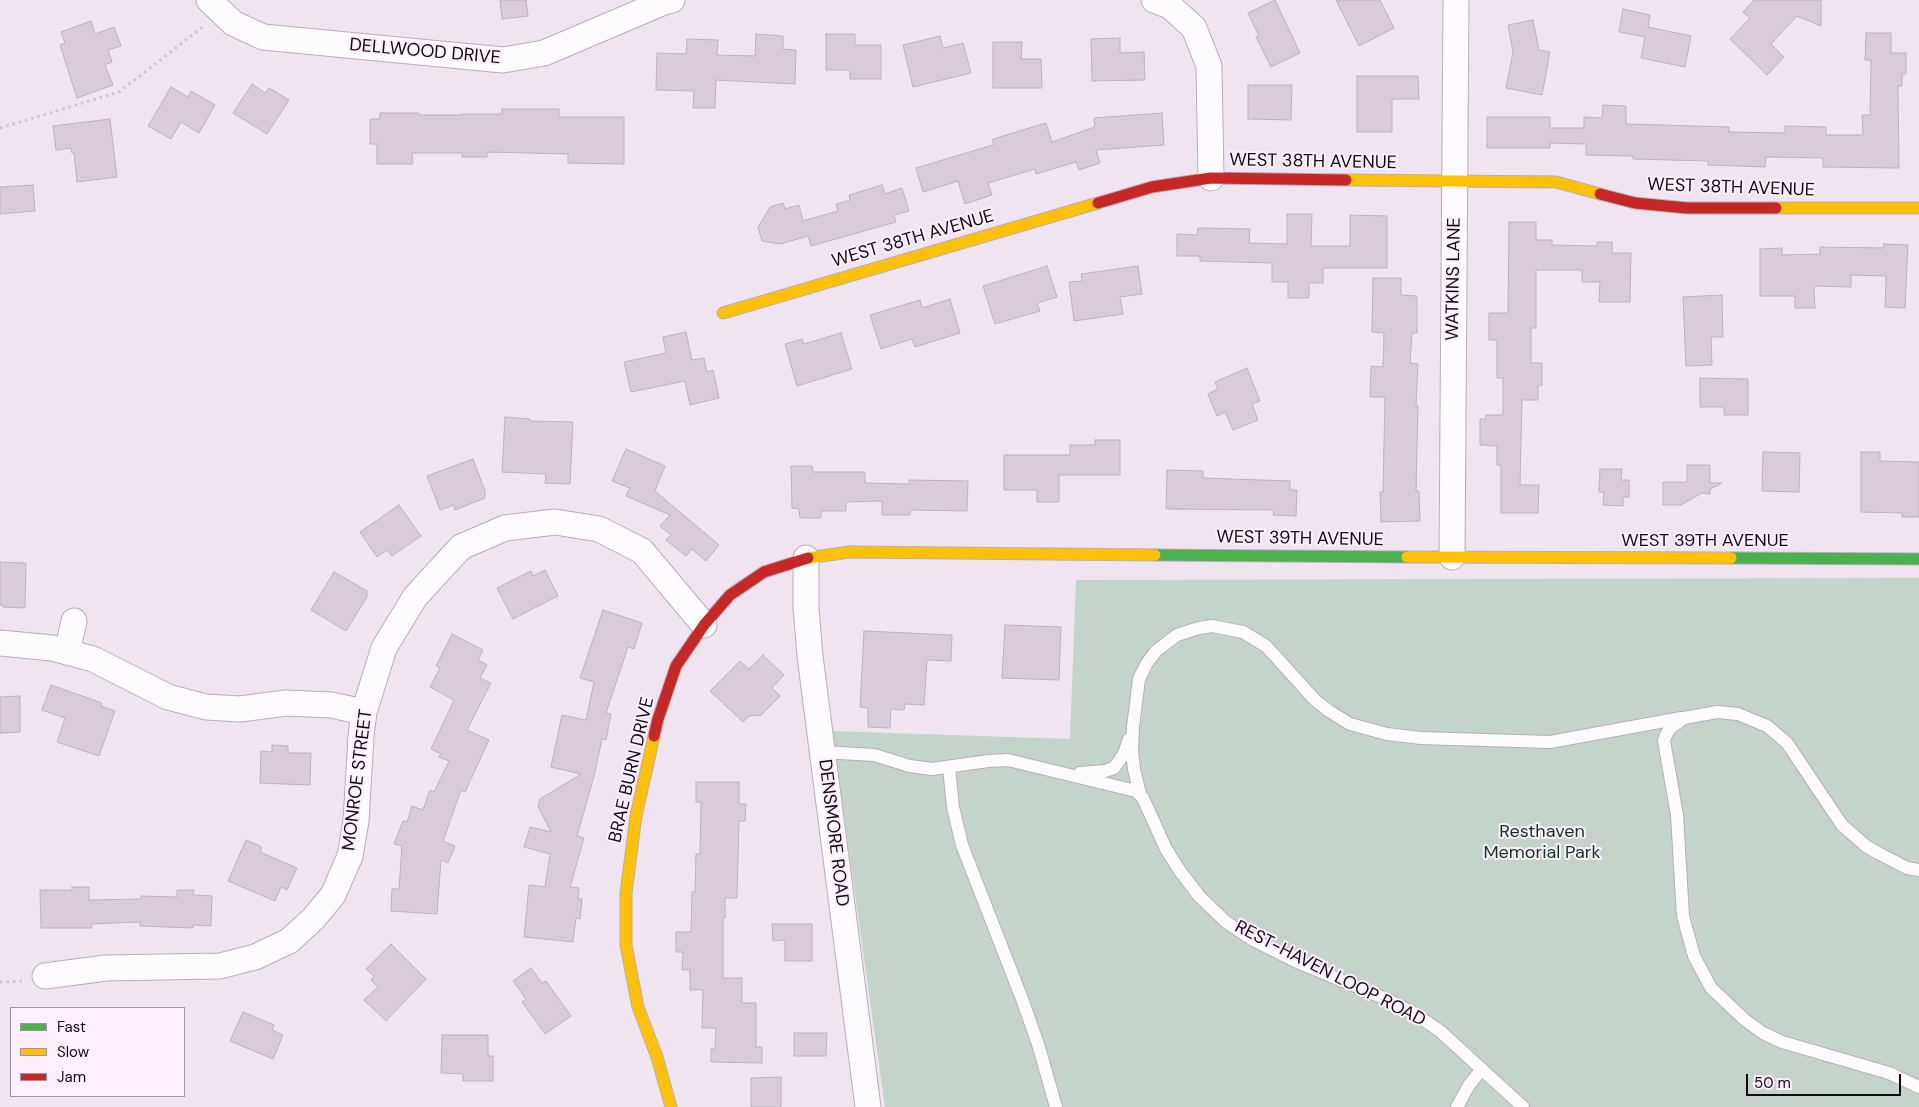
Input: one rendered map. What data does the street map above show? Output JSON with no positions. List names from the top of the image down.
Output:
{
  "streets": {
    "street": [
      "DELLWOOD DRIVE",
      "WEST 38TH AVENUE",
      "WATKINS LANE",
      "WEST 39TH AVENUE",
      "BRAE BURN DRIVE",
      "MONROE STREET",
      "DENSMORE ROAD"
    ],
    "lane": ["REST-HAVEN LOOP ROAD"]
  },
  "crossings": [
    ["WEST 38TH AVENUE", "WATKINS LANE"],
    ["WATKINS LANE", "WEST 39TH AVENUE"],
    ["WEST 39TH AVENUE", "BRAE BURN DRIVE"],
    ["WEST 39TH AVENUE", "MONROE STREET"],
    ["WEST 39TH AVENUE", "DENSMORE ROAD"],
    ["BRAE BURN DRIVE", "MONROE STREET"]
  ],
  "parks": ["Resthaven Memorial Park"],
  "legend": ["Fast", "Slow", "Jam"],
  "scale_bar": "50 m"
}
